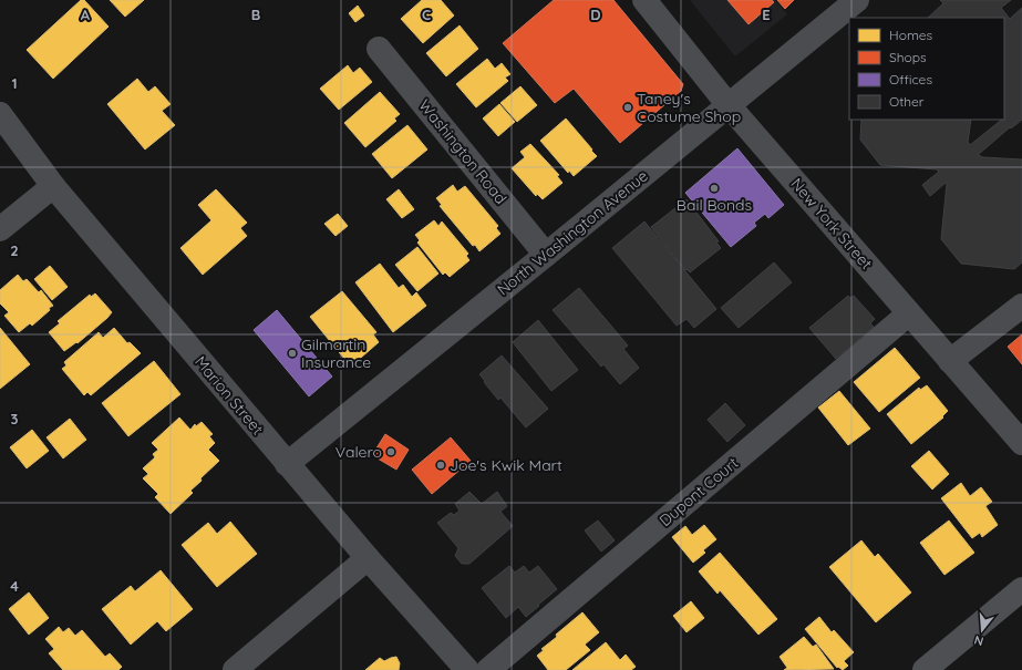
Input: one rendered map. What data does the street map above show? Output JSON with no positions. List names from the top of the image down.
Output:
{
  "streets": {
    "street": [
      "Washington Road",
      "New York Street",
      "North Washington Avenue",
      "Marion Street",
      "Dupont Court"
    ]
  },
  "crossings": [
    ["Washington Road", "North Washington Avenue"],
    ["New York Street", "North Washington Avenue"],
    ["New York Street", "Dupont Court"],
    ["North Washington Avenue", "Marion Street"]
  ],
  "places": [
    "Taney's Costume Shop",
    "Bail Bonds",
    "Gilmartin Insurance",
    "Valero",
    "Joe's Kwik Mart"
  ],
  "legend": [
    "Homes",
    "Shops",
    "Offices",
    "Other"
  ],
  "north": "bottom",
  "grid": {
    "columns": [
      "A",
      "B",
      "C",
      "D",
      "E"
    ],
    "rows": [
      "1",
      "2",
      "3",
      "4"
    ]
  }
}
